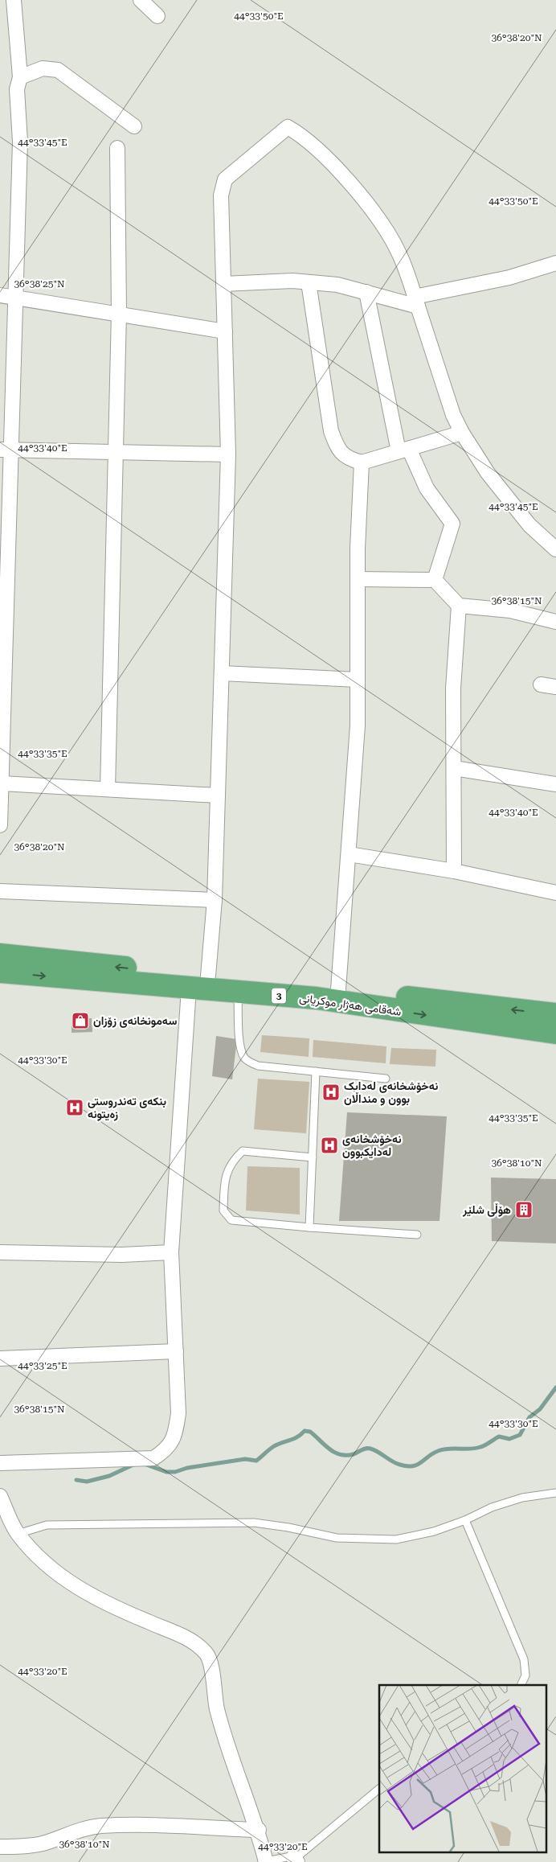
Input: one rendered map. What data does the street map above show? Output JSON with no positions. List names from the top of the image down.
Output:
{
  "streets": {
    "highway": ["3", "شەقامی ھەژار موکریانی"]
  },
  "places": {
    "shop": ["سەمونخانەی زۆزان"],
    "hospital": ["نەخۆشخانەی لەدایک بوون و منداڵان", "بنکەی تەندروستی زەیتونە", "نەخۆشخانەی لەدایکبوون"],
    "building": ["هۆڵی شلێر"]
  },
  "coordinates": [
    "44°33'50\"E",
    "36°38'20\"N",
    "44°33'45\"E",
    "36°38'25\"N",
    "44°33'40\"E",
    "36°38'15\"N",
    "44°33'35\"E",
    "44°33'30\"E",
    "36°38'10\"N",
    "44°33'25\"E",
    "44°33'20\"E"
  ]
}
